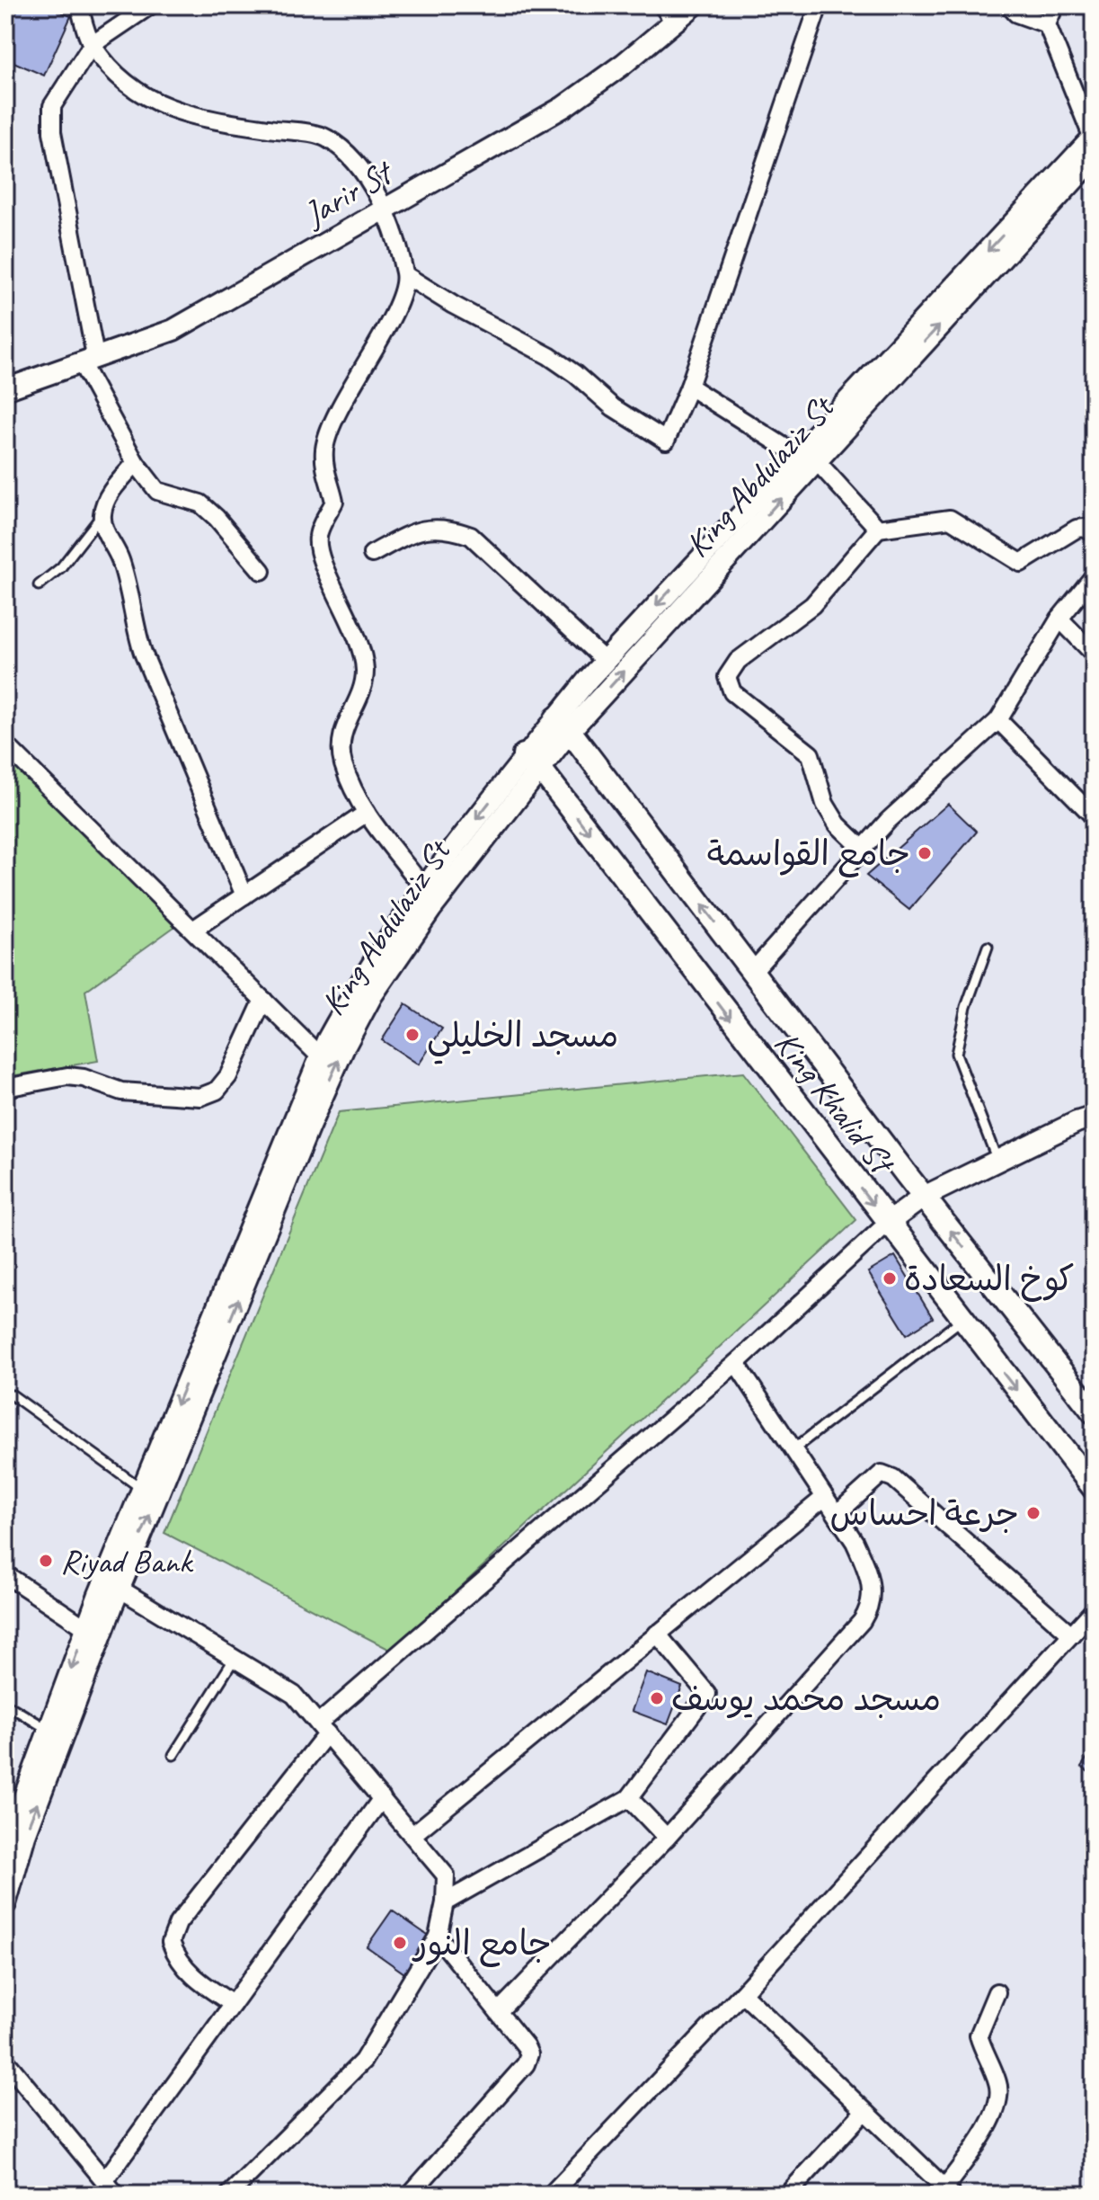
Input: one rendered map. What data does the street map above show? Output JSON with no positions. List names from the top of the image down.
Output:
{
  "streets": {
    "main road": ["King Khalid St"],
    "street": ["Jarir St", "King Abdulaziz St"]
  },
  "crossings": [
    ["King Abdulaziz St", "King Khalid St"]
  ],
  "places": [
    "جامع القواسمة",
    "مسجد الخليلي",
    "كوخ السعادة",
    "جرعة احساس",
    "Riyad Bank",
    "مسجد محمد يوسف",
    "جامع النور"
  ]
}
